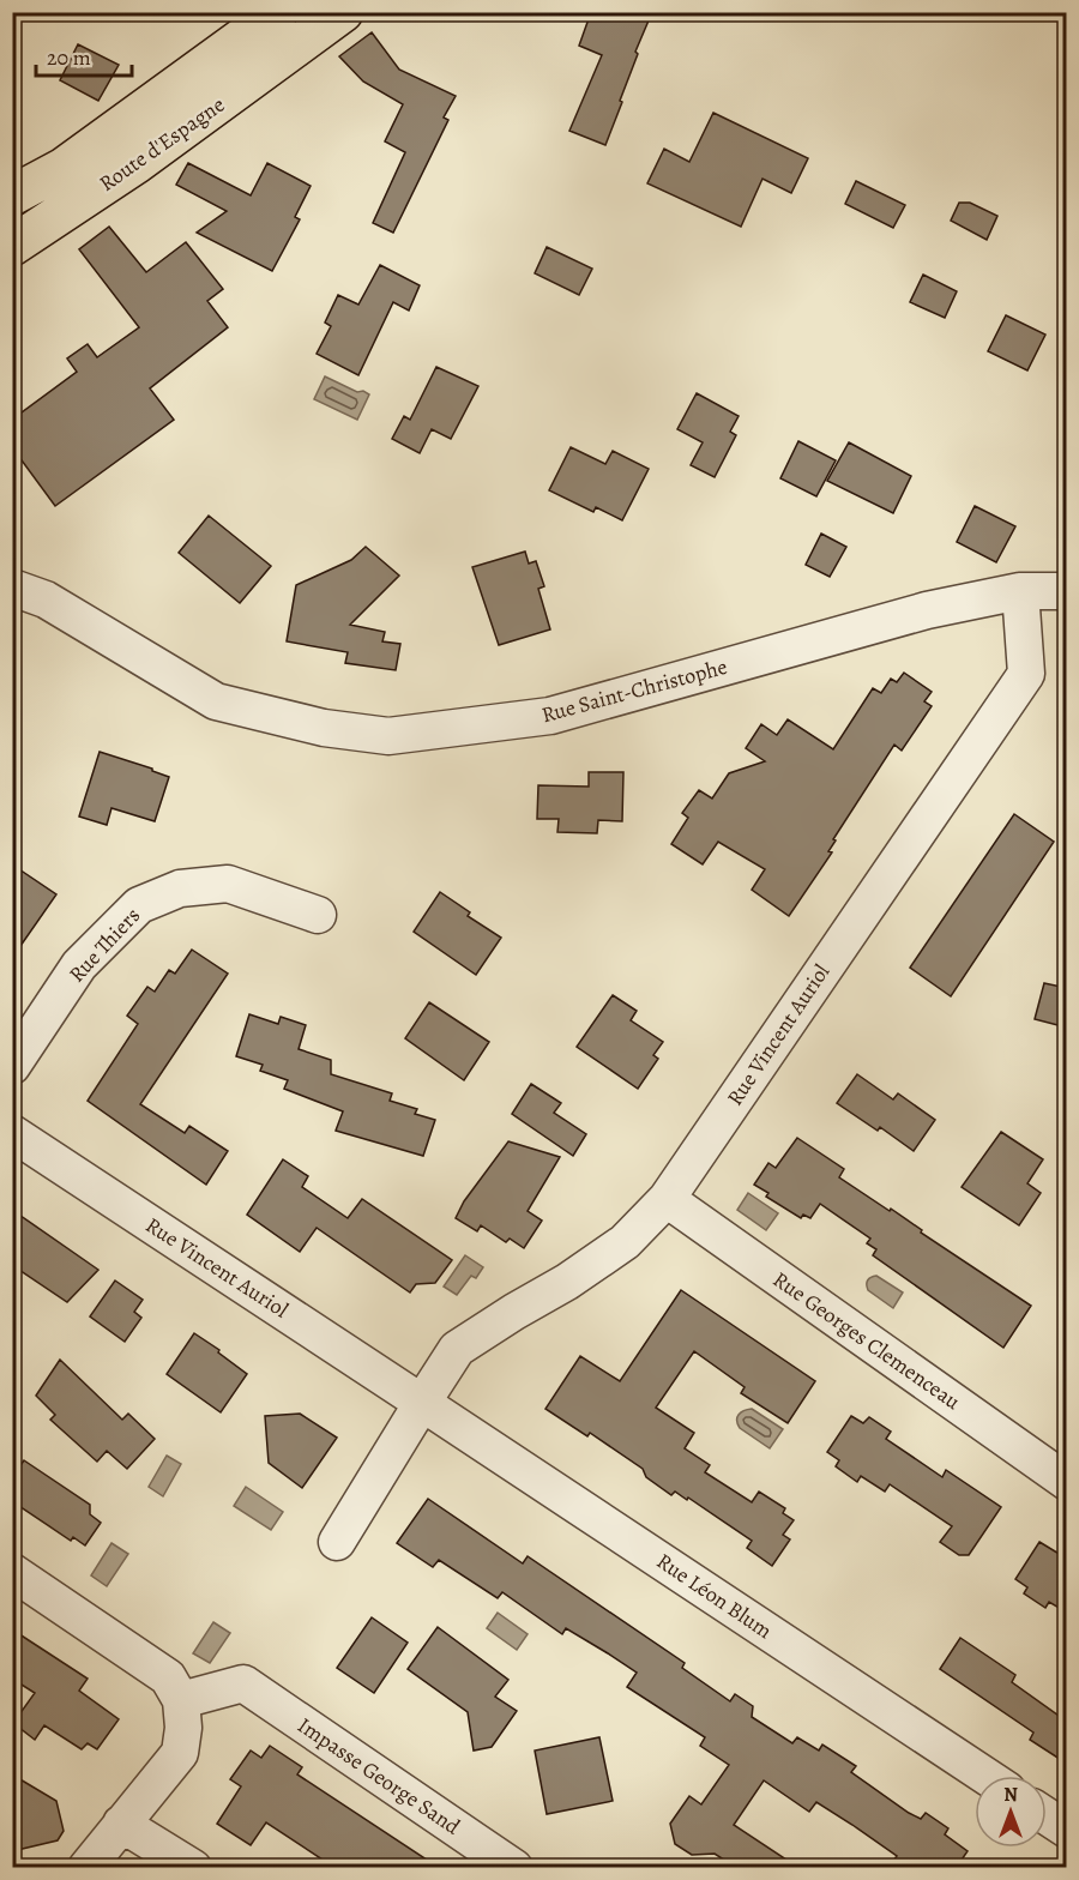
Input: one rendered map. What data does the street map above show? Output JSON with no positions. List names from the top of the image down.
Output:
{
  "streets": {
    "main road": ["Route d'Espagne"],
    "street": [
      "Rue Saint-Christophe",
      "Rue Thiers",
      "Rue Vincent Auriol",
      "Rue Georges Clemenceau",
      "Rue Léon Blum",
      "Impasse George Sand"
    ]
  },
  "crossings": [
    ["Rue Saint-Christophe", "Rue Vincent Auriol"],
    ["Rue Vincent Auriol", "Rue Georges Clemenceau"],
    ["Rue Vincent Auriol", "Rue Léon Blum"]
  ],
  "scale_bar": "20 m",
  "north": "top"
}
